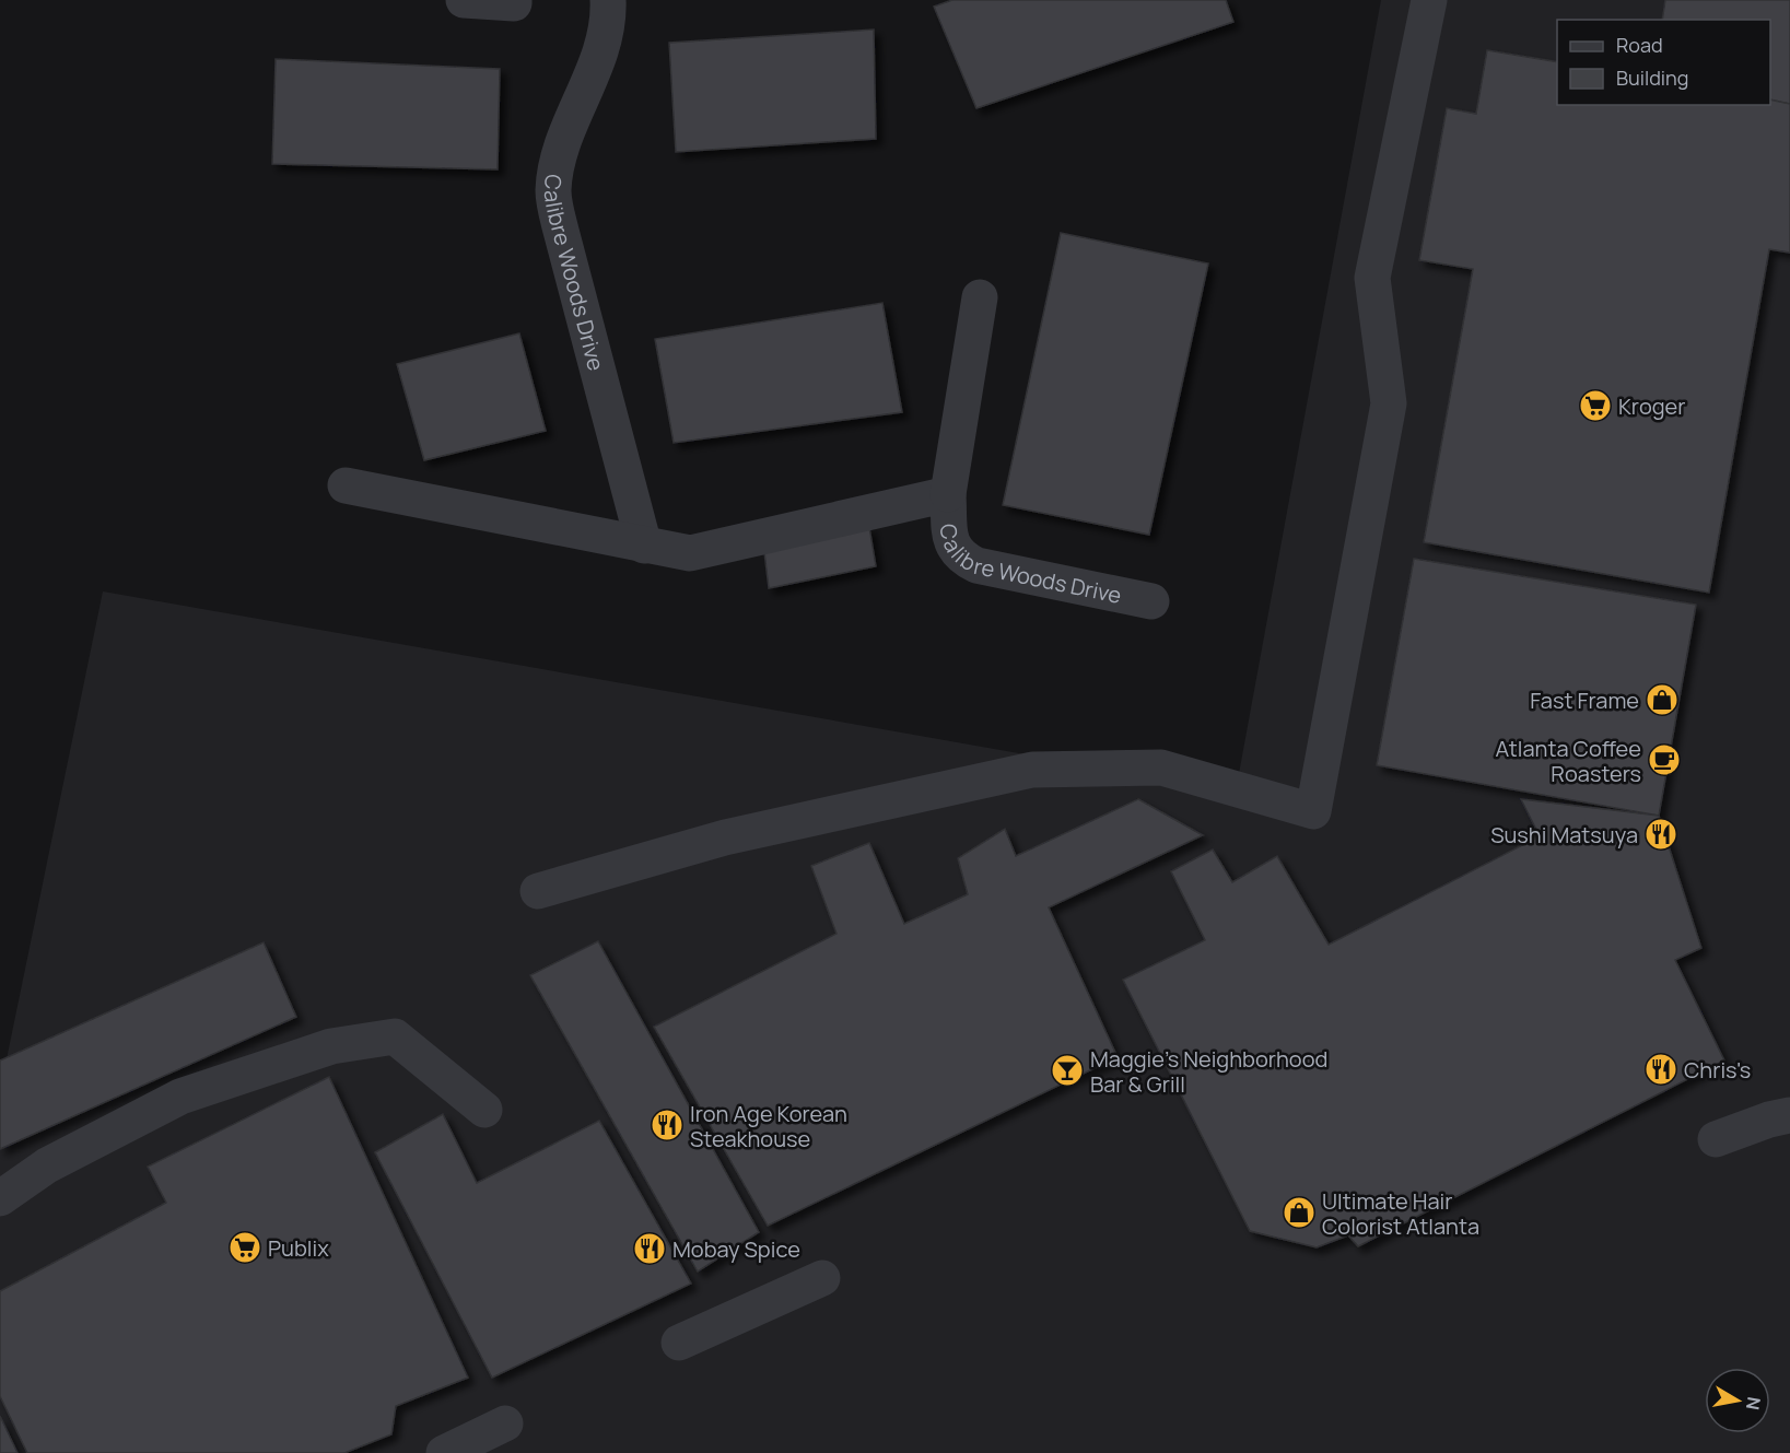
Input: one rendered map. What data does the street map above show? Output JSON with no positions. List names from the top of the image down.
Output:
{
  "streets": {
    "street": ["Calibre Woods Drive"]
  },
  "places": {
    "supermarket": ["Kroger", "Publix"],
    "shop": ["Fast Frame", "Ultimate Hair Colorist Atlanta"],
    "cafe": ["Atlanta Coffee Roasters"],
    "restaurant": [
      "Sushi Matsuya",
      "Chris's",
      "Iron Age Korean Steakhouse",
      "Mobay Spice"
    ],
    "bar": ["Maggie’s Neighborhood Bar & Grill"]
  },
  "legend": ["Road", "Building"],
  "north": "right"
}
